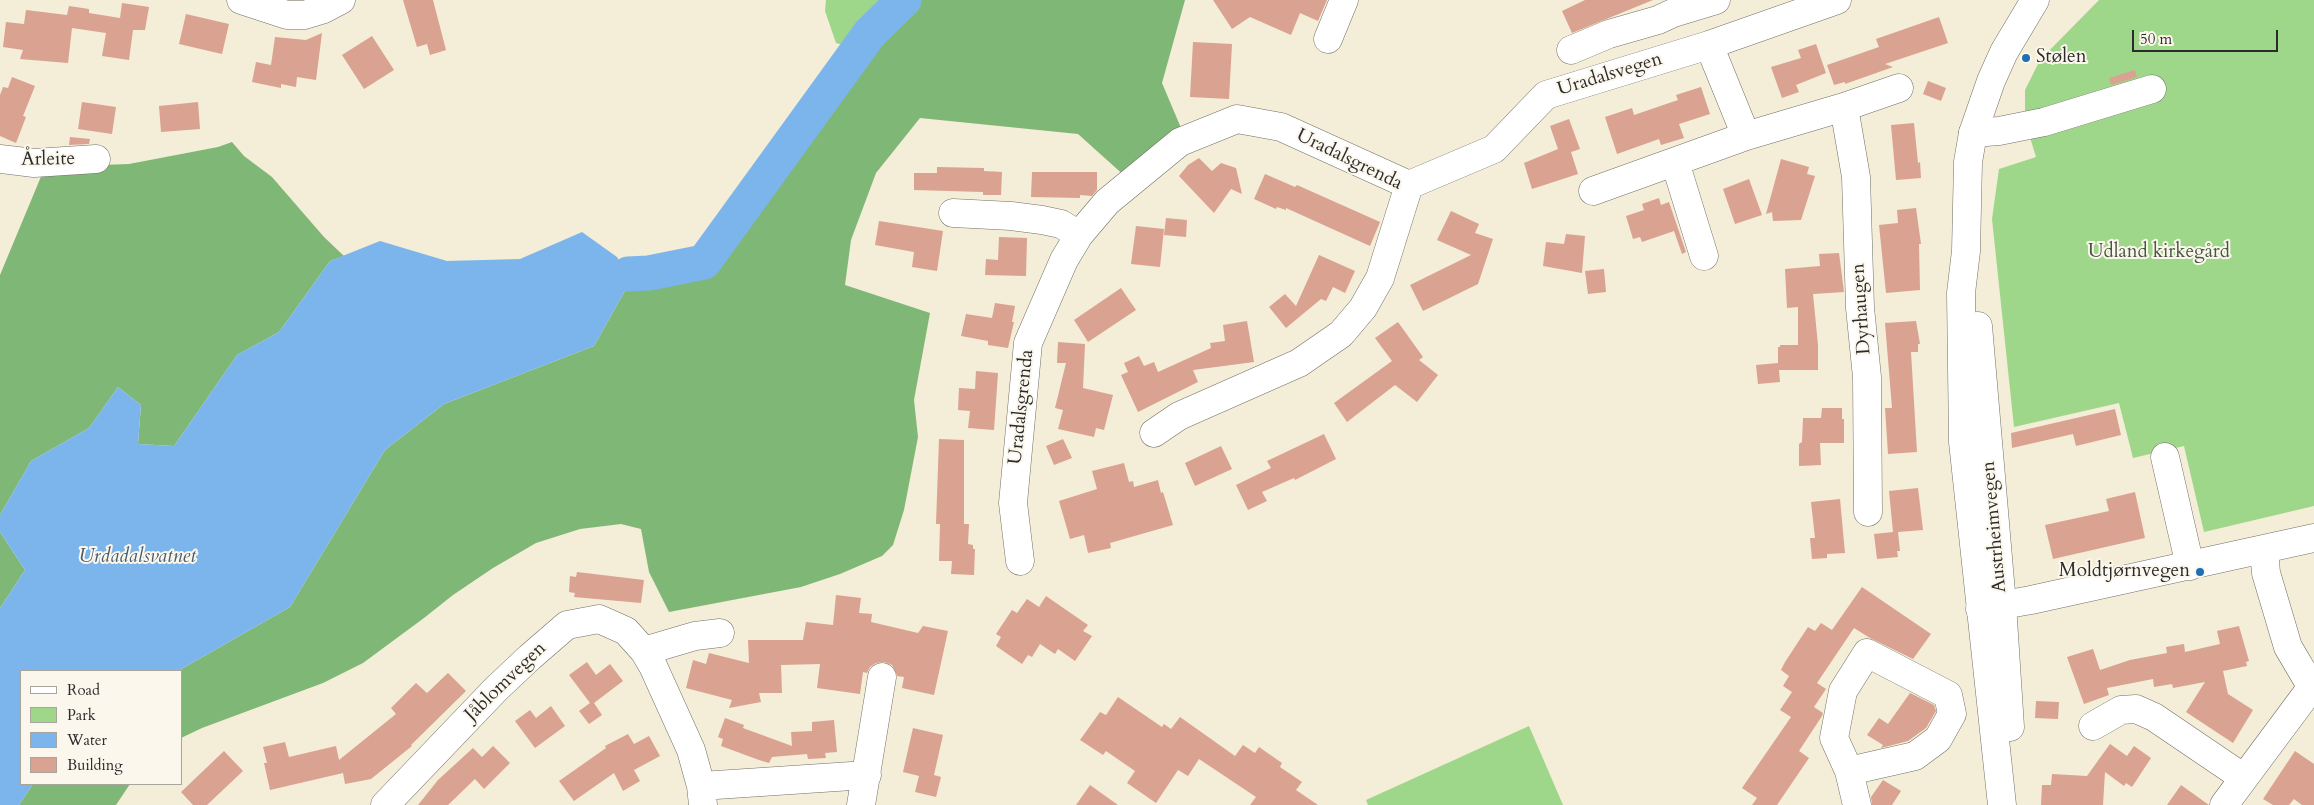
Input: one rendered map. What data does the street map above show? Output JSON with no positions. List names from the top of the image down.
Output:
{
  "streets": {
    "street": [
      "Uradalsvegen",
      "Årleite",
      "Uradalsgrenda",
      "Dyrhaugen",
      "Austrheimvegen",
      "Jåblomvegen"
    ]
  },
  "crossings": [
    ["Uradalsvegen", "Uradalsgrenda"]
  ],
  "water": ["Urdadalsvatnet"],
  "parks": ["Udland kirkegård"],
  "places": ["Stølen", "Moldtjørnvegen"],
  "legend": [
    "Road",
    "Park",
    "Water",
    "Building"
  ],
  "scale_bar": "50 m"
}
